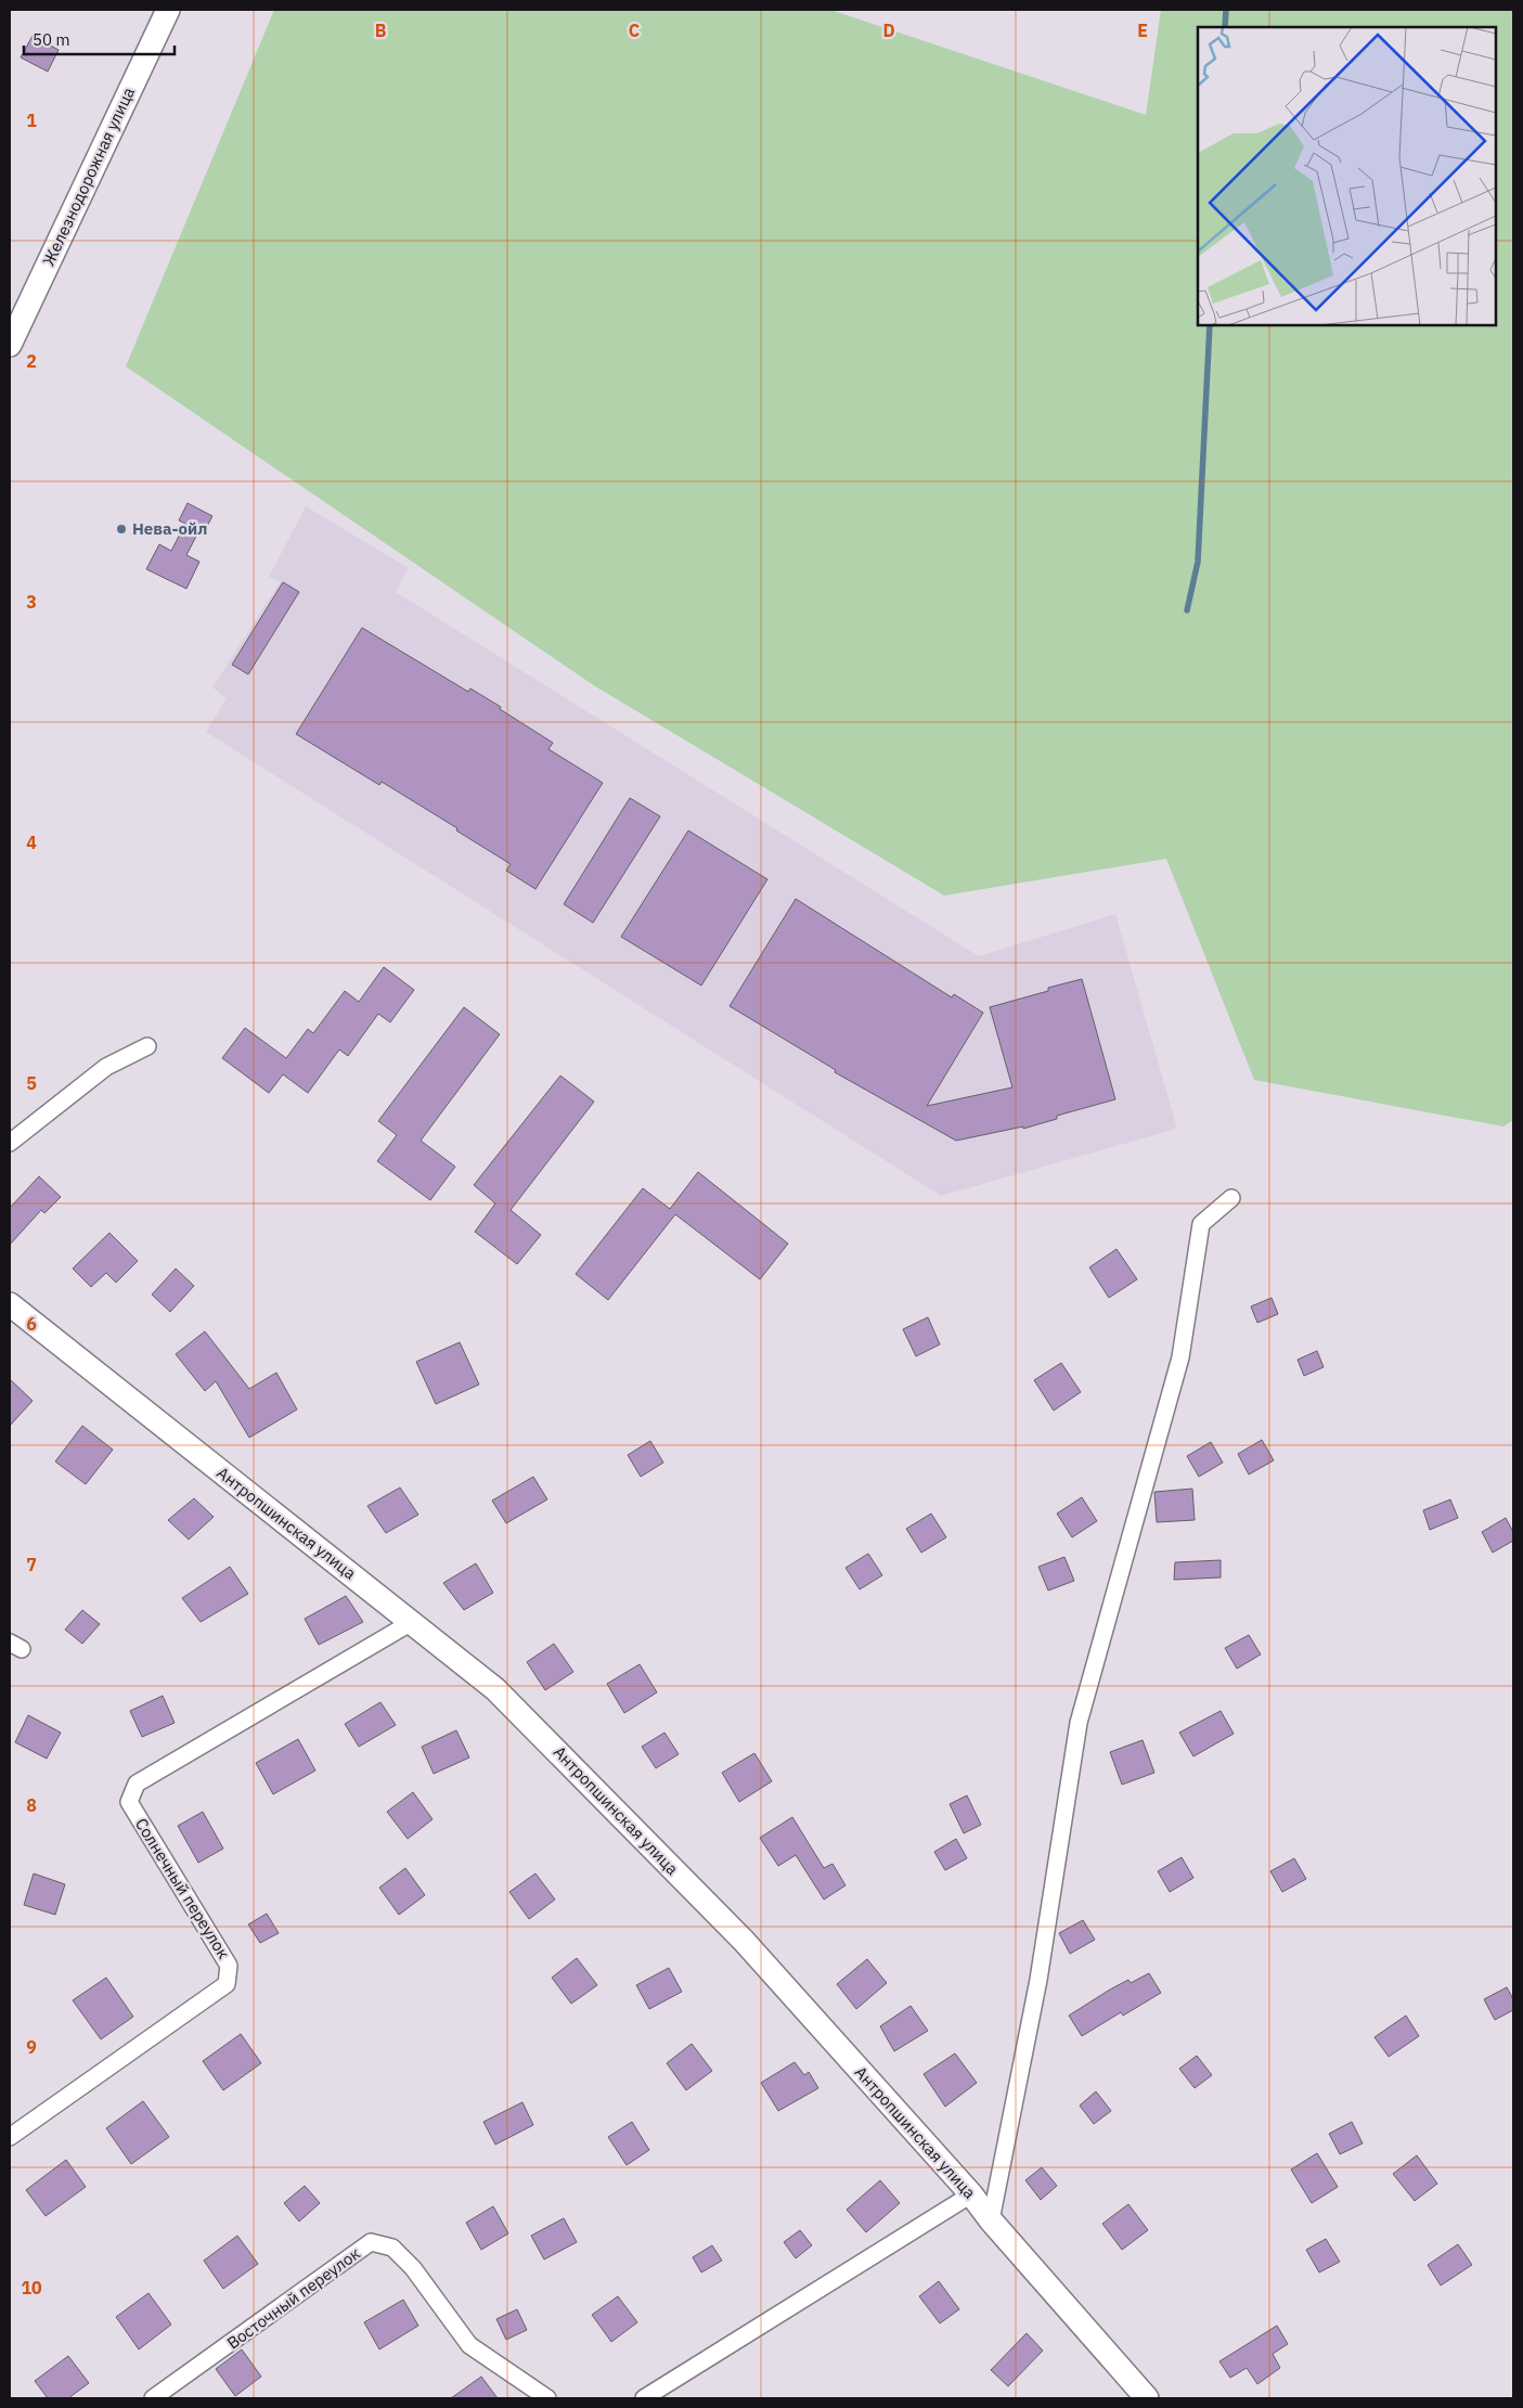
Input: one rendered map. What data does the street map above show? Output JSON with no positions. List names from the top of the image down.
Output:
{
  "streets": {
    "street": [
      "Железнодорожная улица",
      "Антропшинская улица",
      "Солнечный переулок",
      "Восточный переулок"
    ]
  },
  "crossings": [
    ["Антропшинская улица", "Солнечный переулок"]
  ],
  "places": ["Нева-ойл"],
  "scale_bar": "50 m",
  "grid": {
    "columns": [
      "B",
      "C",
      "D",
      "E"
    ],
    "rows": [
      "1",
      "2",
      "3",
      "4",
      "5",
      "6",
      "7",
      "8",
      "9",
      "10"
    ]
  }
}
